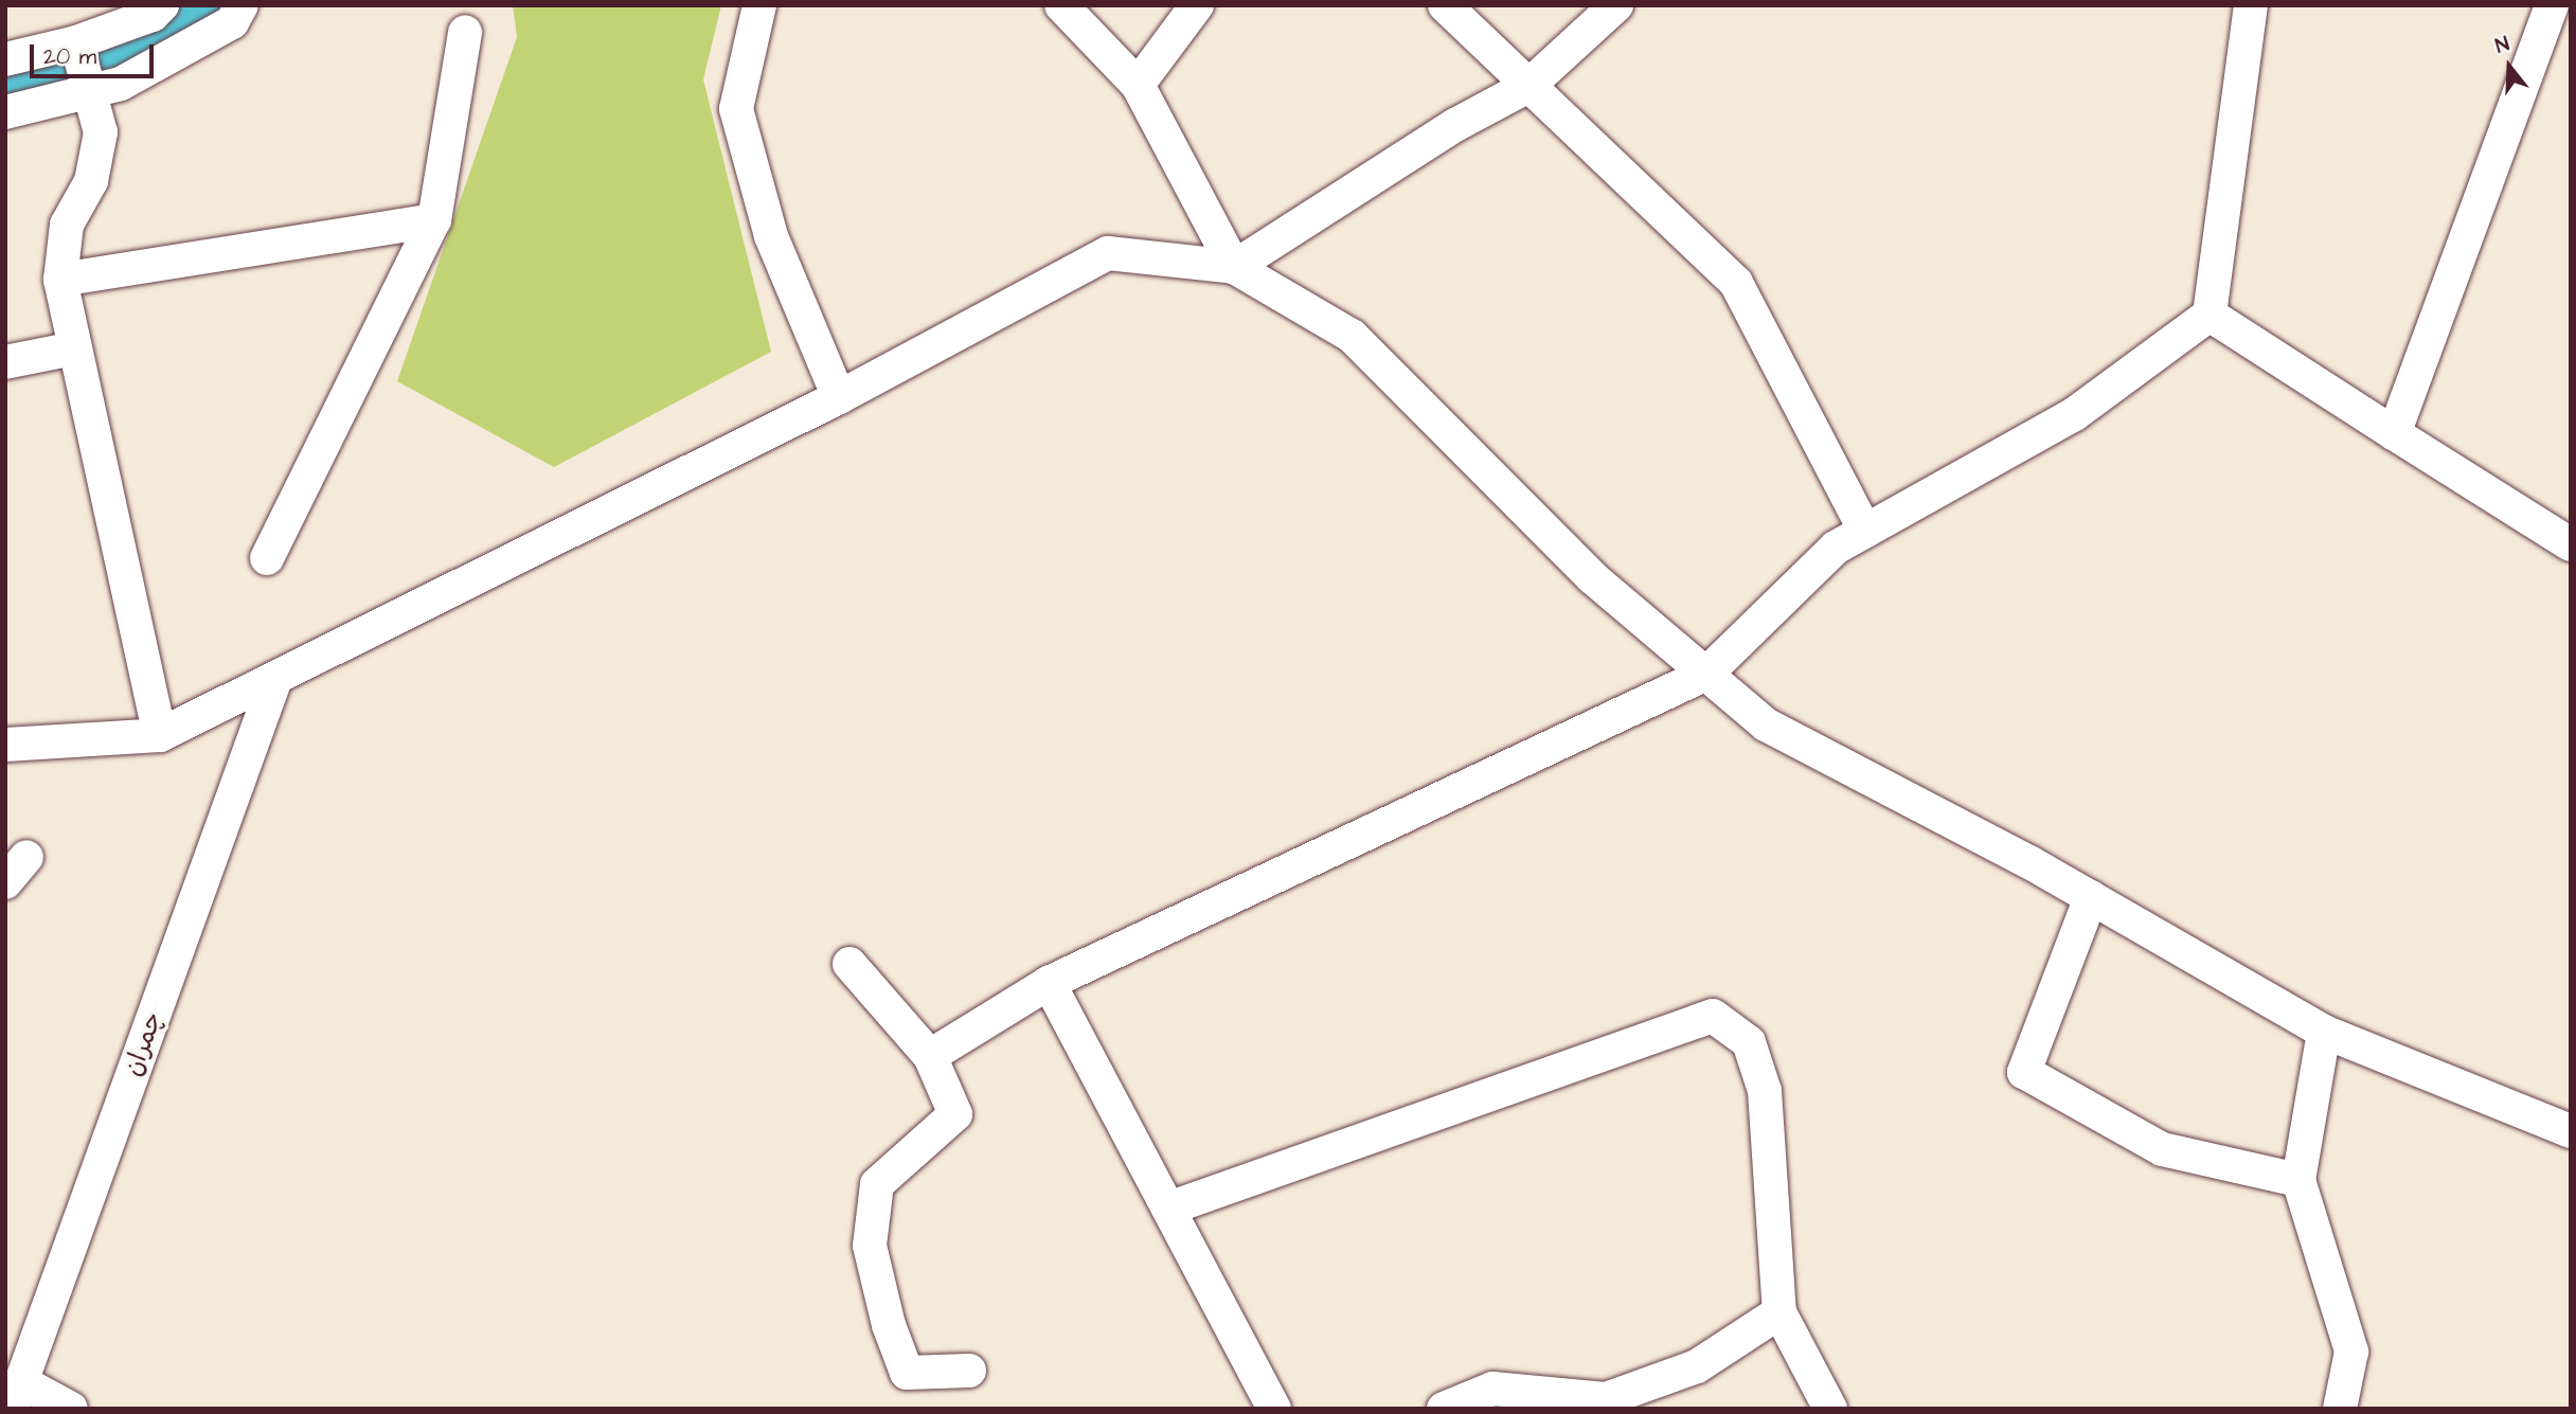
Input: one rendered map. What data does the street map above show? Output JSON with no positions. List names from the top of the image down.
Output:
{
  "streets": {
    "street": ["چمران"]
  },
  "scale_bar": "20 m",
  "north": "top"
}
